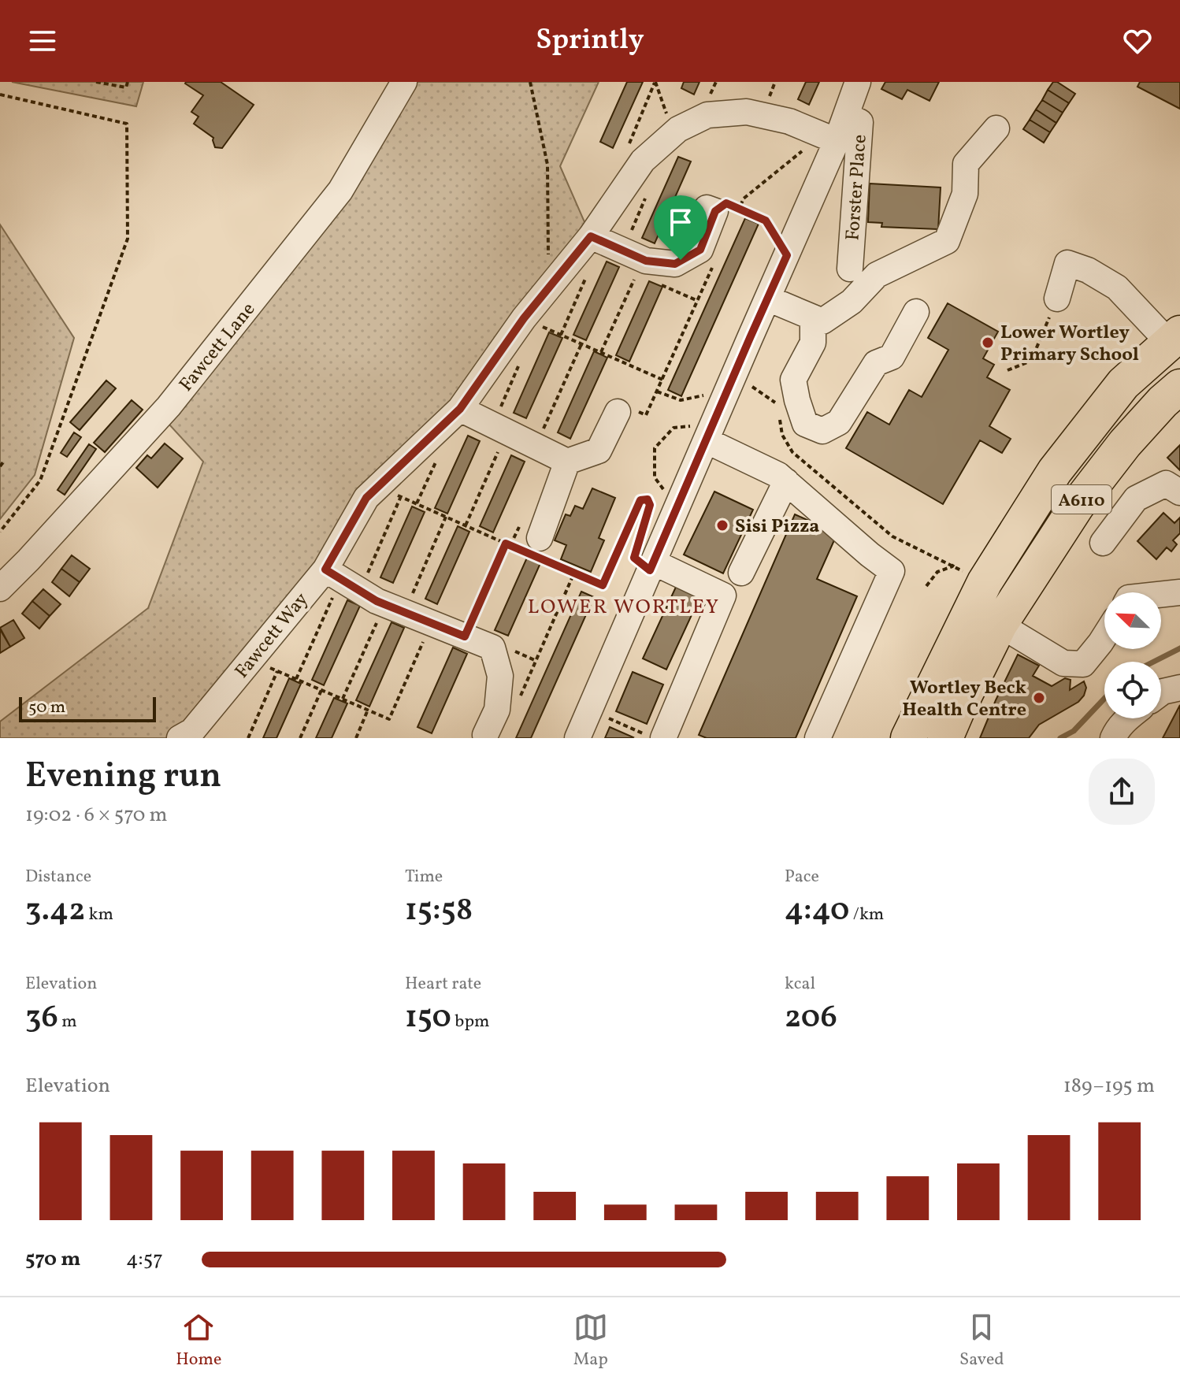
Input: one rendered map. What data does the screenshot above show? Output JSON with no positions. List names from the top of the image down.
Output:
{
  "streets": {
    "highway": ["A6110"],
    "street": ["Forster Place", "Fawcett Lane", "Fawcett Way"]
  },
  "districts": ["LOWER WORTLEY"],
  "places": ["Lower Wortley Primary School", "Sisi Pizza", "Wortley Beck Health Centre"],
  "scale_bar": "50 m",
  "north": "top left",
  "page": {
    "header": "Sprintly",
    "scale": "50 m",
    "heading": ["Evening run", "19:02 · 6 × 570 m"],
    "stats": [
      ["Distance", "3.42 km"],
      ["Time", "15:58"],
      ["Pace", "4:40 /km"],
      ["Elevation", "36 m"],
      ["Heart rate", "150 bpm"],
      ["kcal", "206"]
    ],
    "chart": ["Elevation", "189–195 m"],
    "list": [
      {
        "name": "570 m",
        "note": "4:57"
      }
    ],
    "tabs": ["Home", "Map", "Saved"]
  }
}
